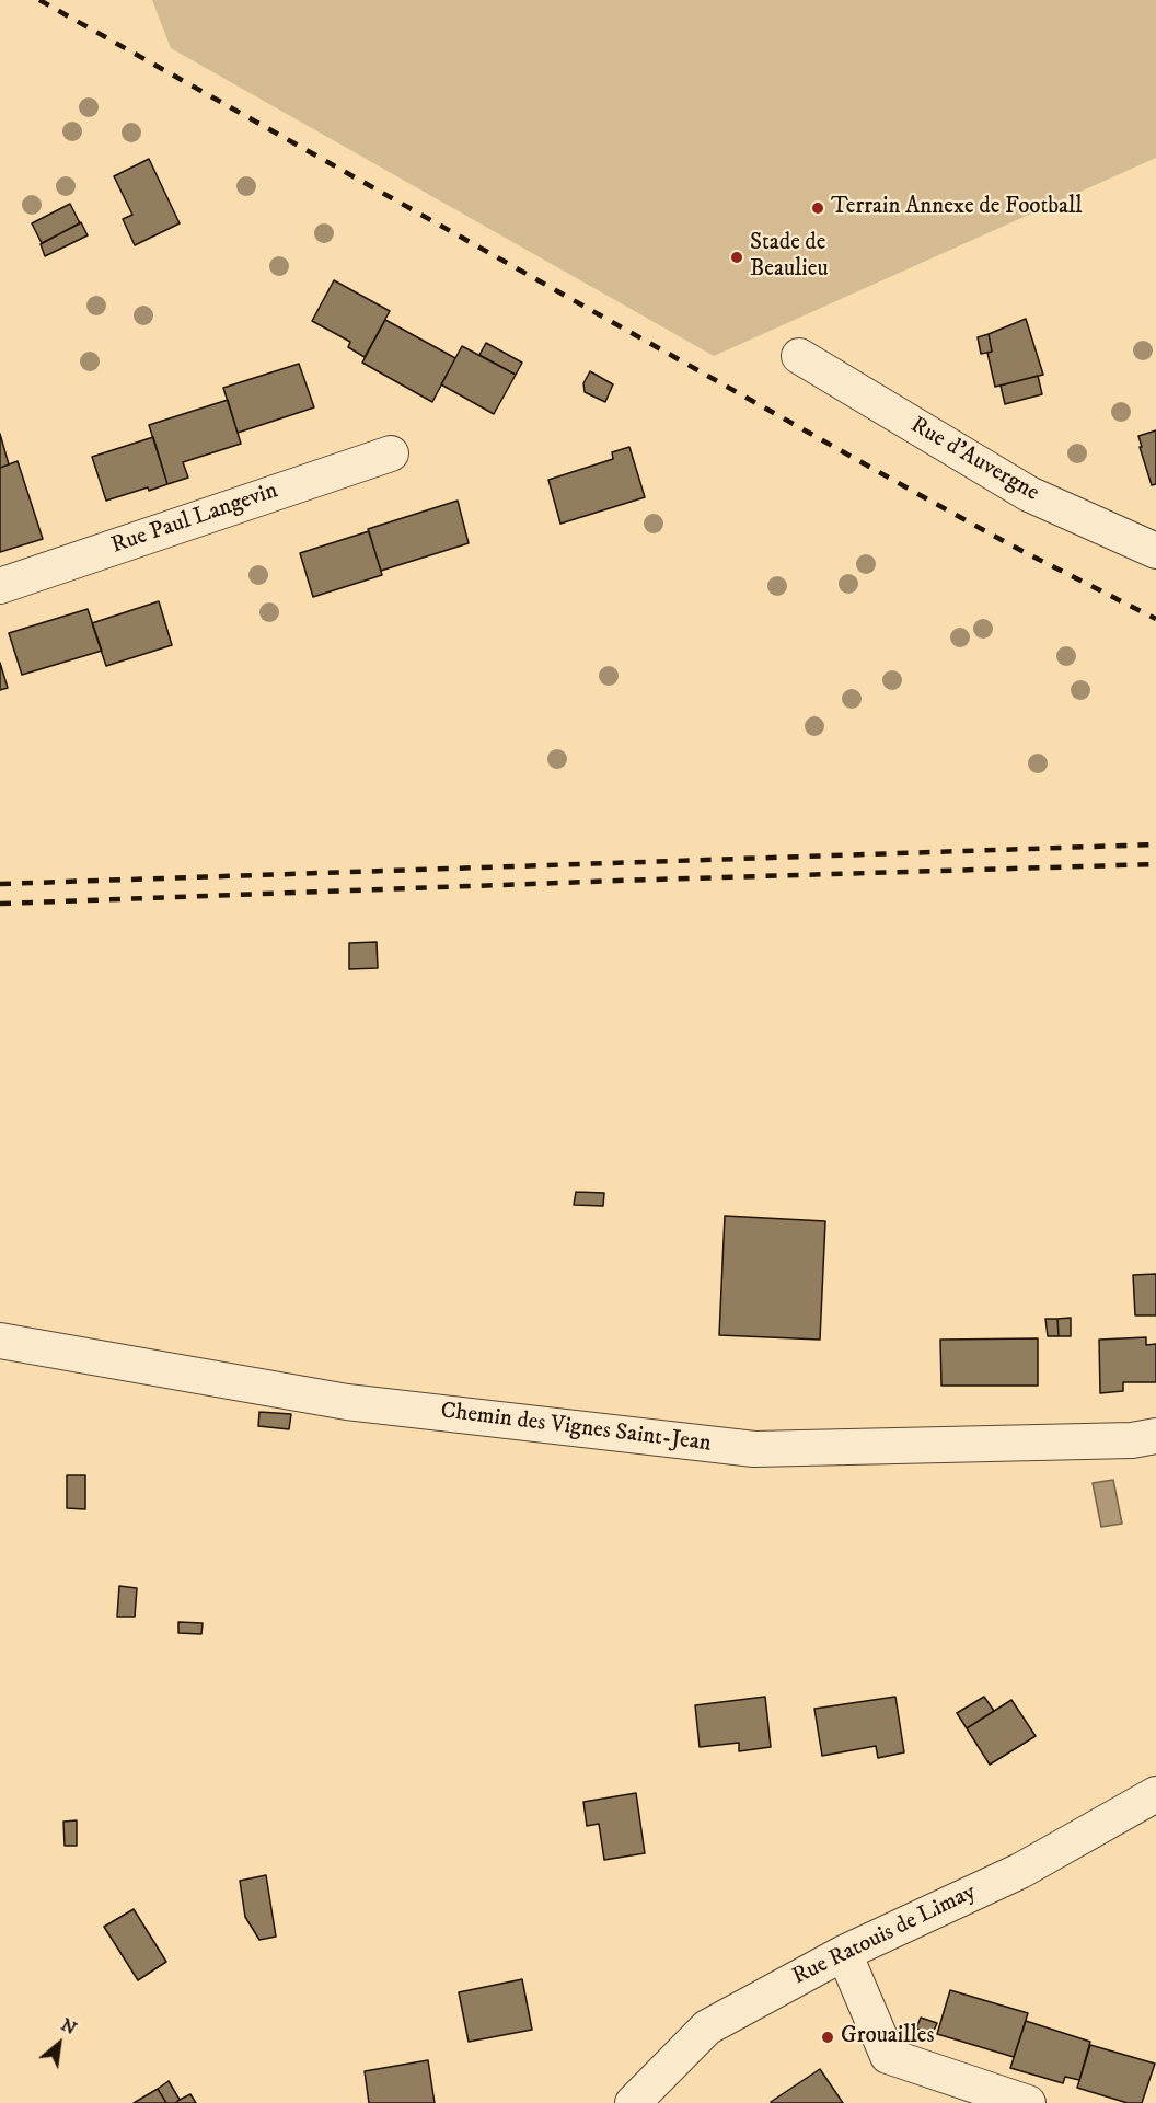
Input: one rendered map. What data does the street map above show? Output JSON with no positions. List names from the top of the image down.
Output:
{
  "streets": {
    "street": [
      "Rue d'Auvergne",
      "Rue Paul Langevin",
      "Chemin des Vignes Saint-Jean",
      "Rue Ratouis de Limay"
    ]
  },
  "places": ["Terrain Annexe de Football", "Stade de Beaulieu", "Grouailles"],
  "north": "top right"
}
